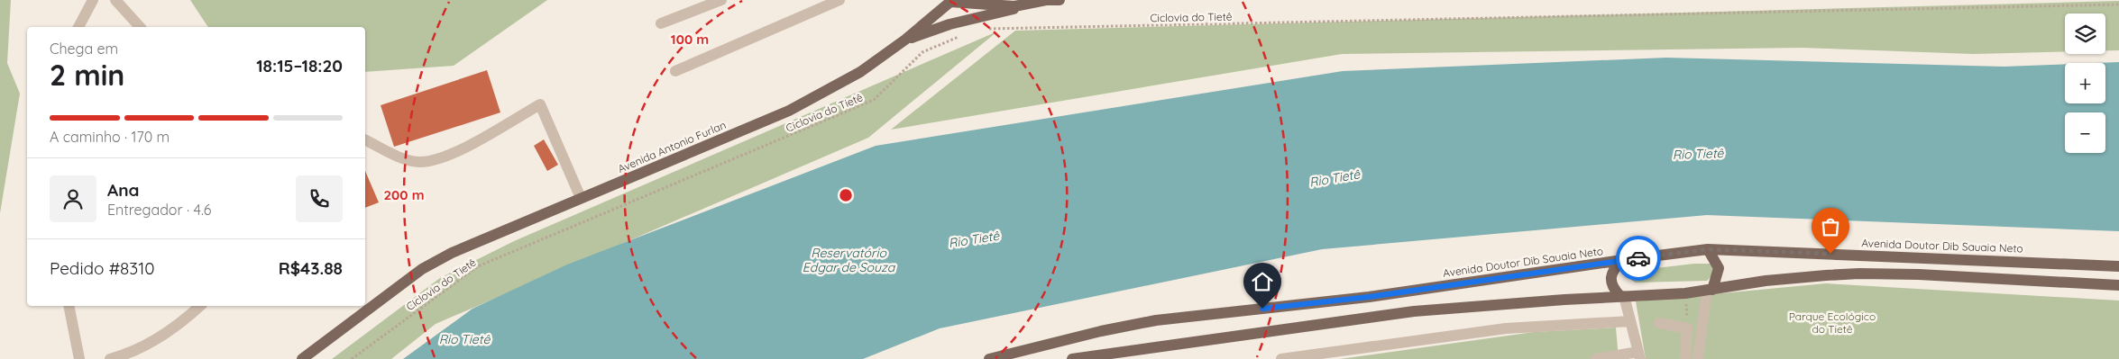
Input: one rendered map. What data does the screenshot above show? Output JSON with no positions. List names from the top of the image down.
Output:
{
  "streets": {
    "main road": ["Avenida Antonio Furlan", "Avenida Doutor Dib Sauaia Neto"],
    "path": ["Ciclovia do Tietê"]
  },
  "water": ["Rio Tietê", "Reservatório Edgar de Souza"],
  "parks": ["Parque Ecológico do Tietê"],
  "page": {
    "map_buttons": ["+", "−"],
    "heading": ["2 min", "Chega em", "18:15–18:20"],
    "panel": [
      "Ana",
      "Entregador · 4.6",
      "Pedido #8310",
      "R$43.88"
    ],
    "bar": "A caminho · 170 m"
  },
  "rings": ["100 m", "200 m"]
}
